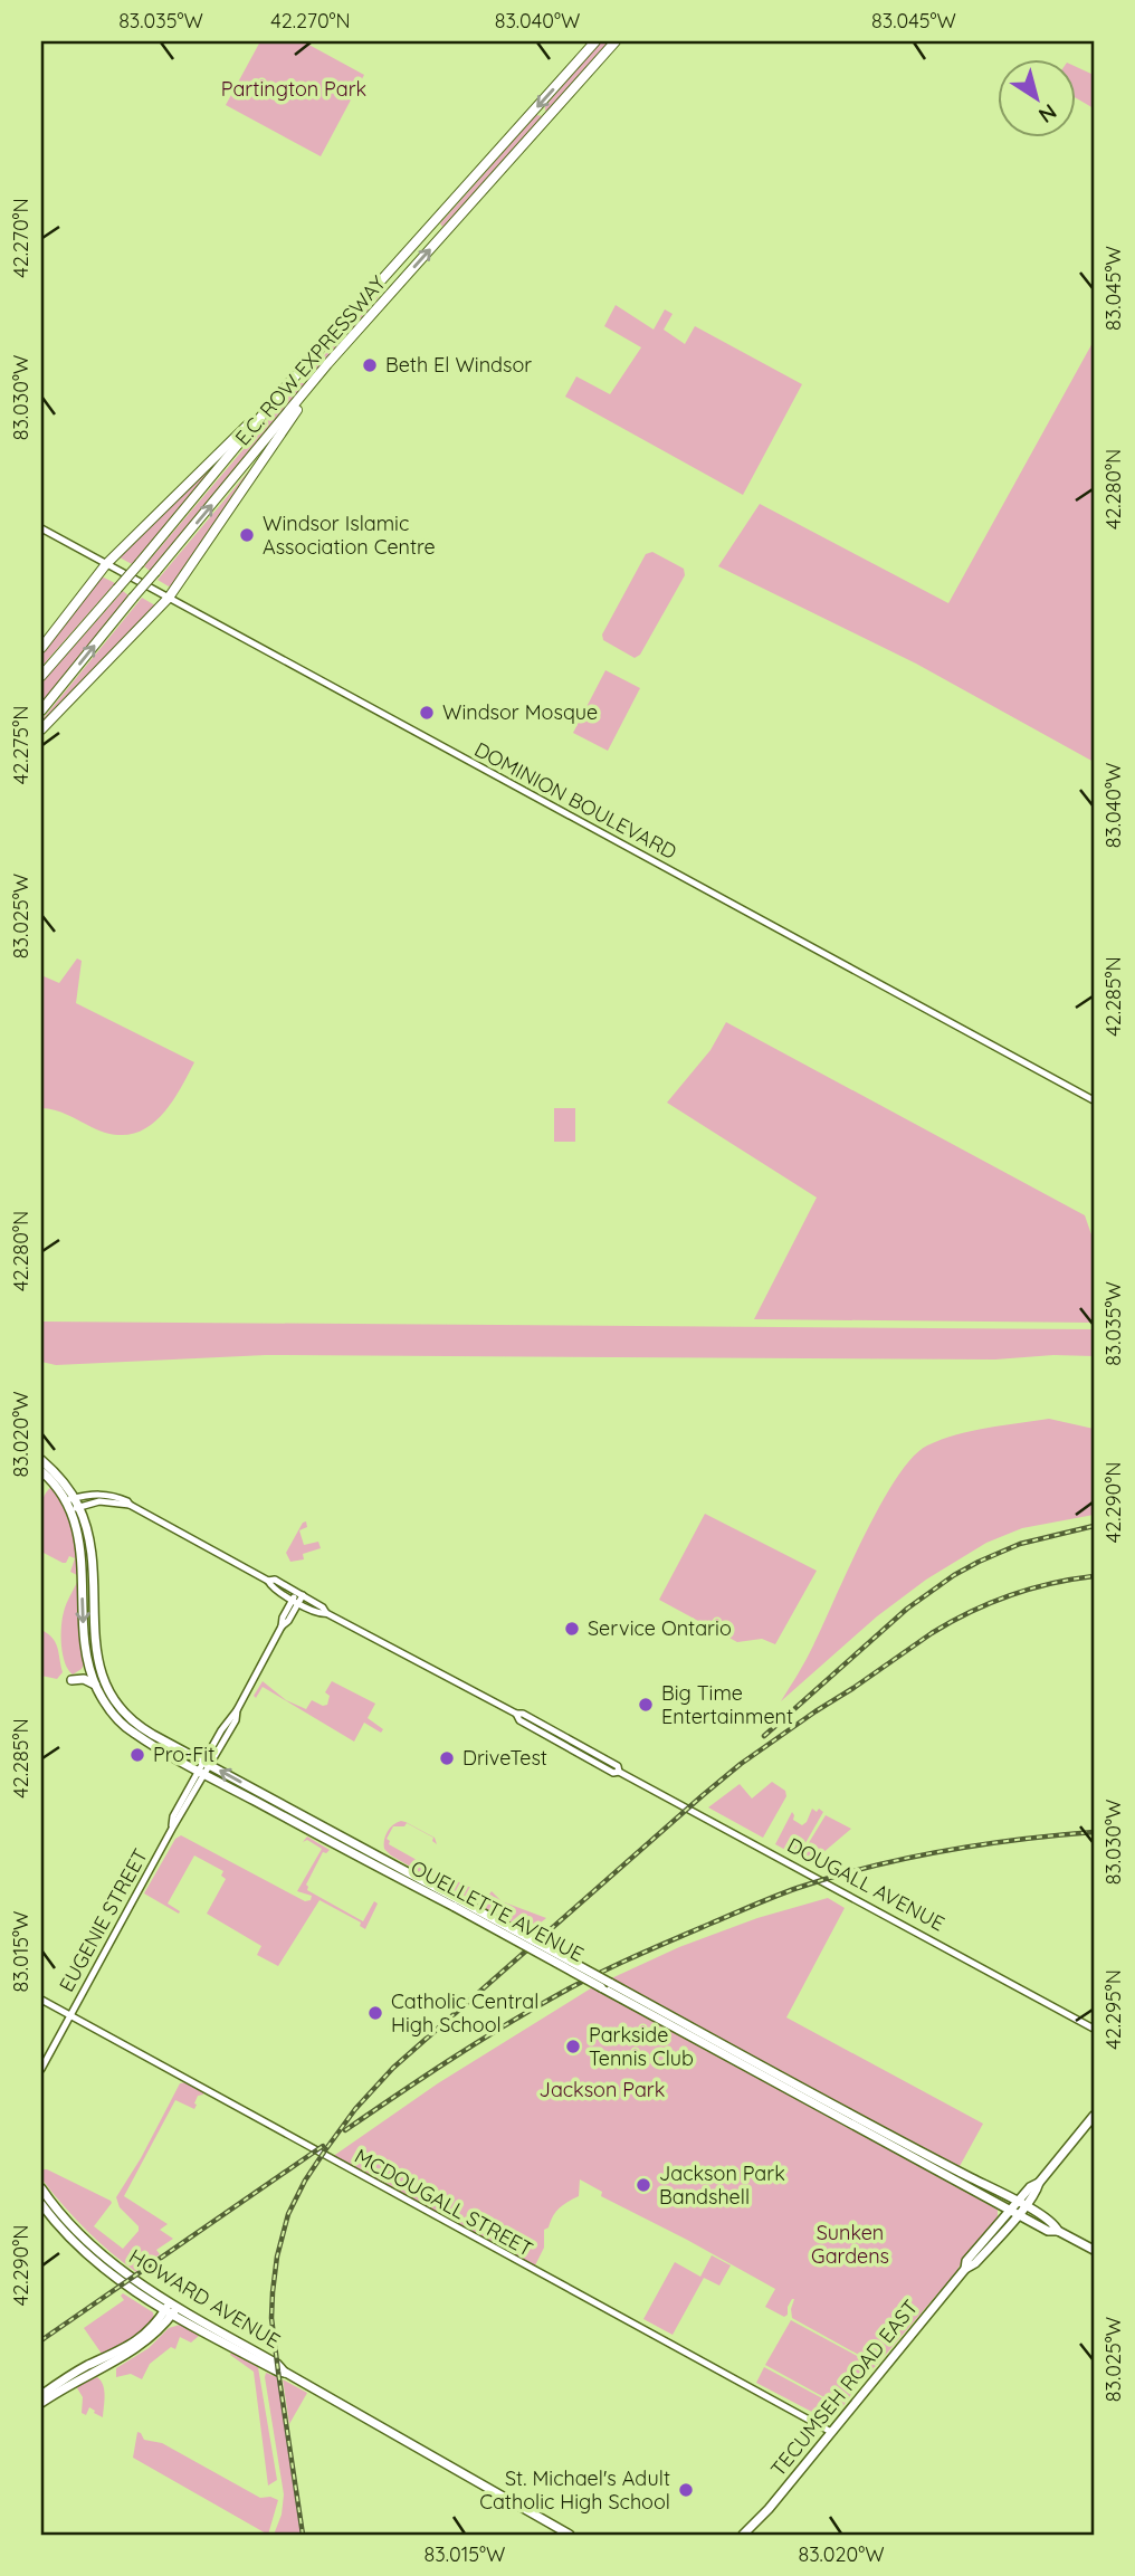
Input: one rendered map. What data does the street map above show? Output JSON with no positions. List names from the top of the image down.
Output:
{
  "streets": {
    "highway": ["E.C. ROW EXPRESSWAY"],
    "main road": ["OUELLETTE AVENUE", "HOWARD AVENUE", "TECUMSEH ROAD EAST"],
    "street": [
      "DOMINION BOULEVARD",
      "DOUGALL AVENUE",
      "EUGENIE STREET",
      "MCDOUGALL STREET"
    ]
  },
  "crossings": [
    ["DOUGALL AVENUE", "OUELLETTE AVENUE"],
    ["DOUGALL AVENUE", "EUGENIE STREET"],
    ["OUELLETTE AVENUE", "EUGENIE STREET"],
    ["OUELLETTE AVENUE", "TECUMSEH ROAD EAST"],
    ["EUGENIE STREET", "MCDOUGALL STREET"],
    ["MCDOUGALL STREET", "TECUMSEH ROAD EAST"]
  ],
  "parks": ["Partington Park", "Jackson Park", "Sunken Gardens"],
  "places": [
    "Beth El Windsor",
    "Windsor Islamic Association Centre",
    "Windsor Mosque",
    "Service Ontario",
    "Big Time Entertainment",
    "Pro-Fit",
    "DriveTest",
    "Catholic Central High School",
    "Parkside Tennis Club",
    "Jackson Park Bandshell",
    "St. Michael's Adult Catholic High School"
  ],
  "north": "bottom right",
  "coordinates": [
    "83.035°W",
    "42.270°N",
    "83.040°W",
    "83.045°W",
    "83.030°W",
    "42.280°N",
    "42.275°N",
    "83.025°W",
    "42.285°N",
    "83.020°W",
    "42.290°N",
    "83.015°W",
    "42.295°N"
  ]
}
